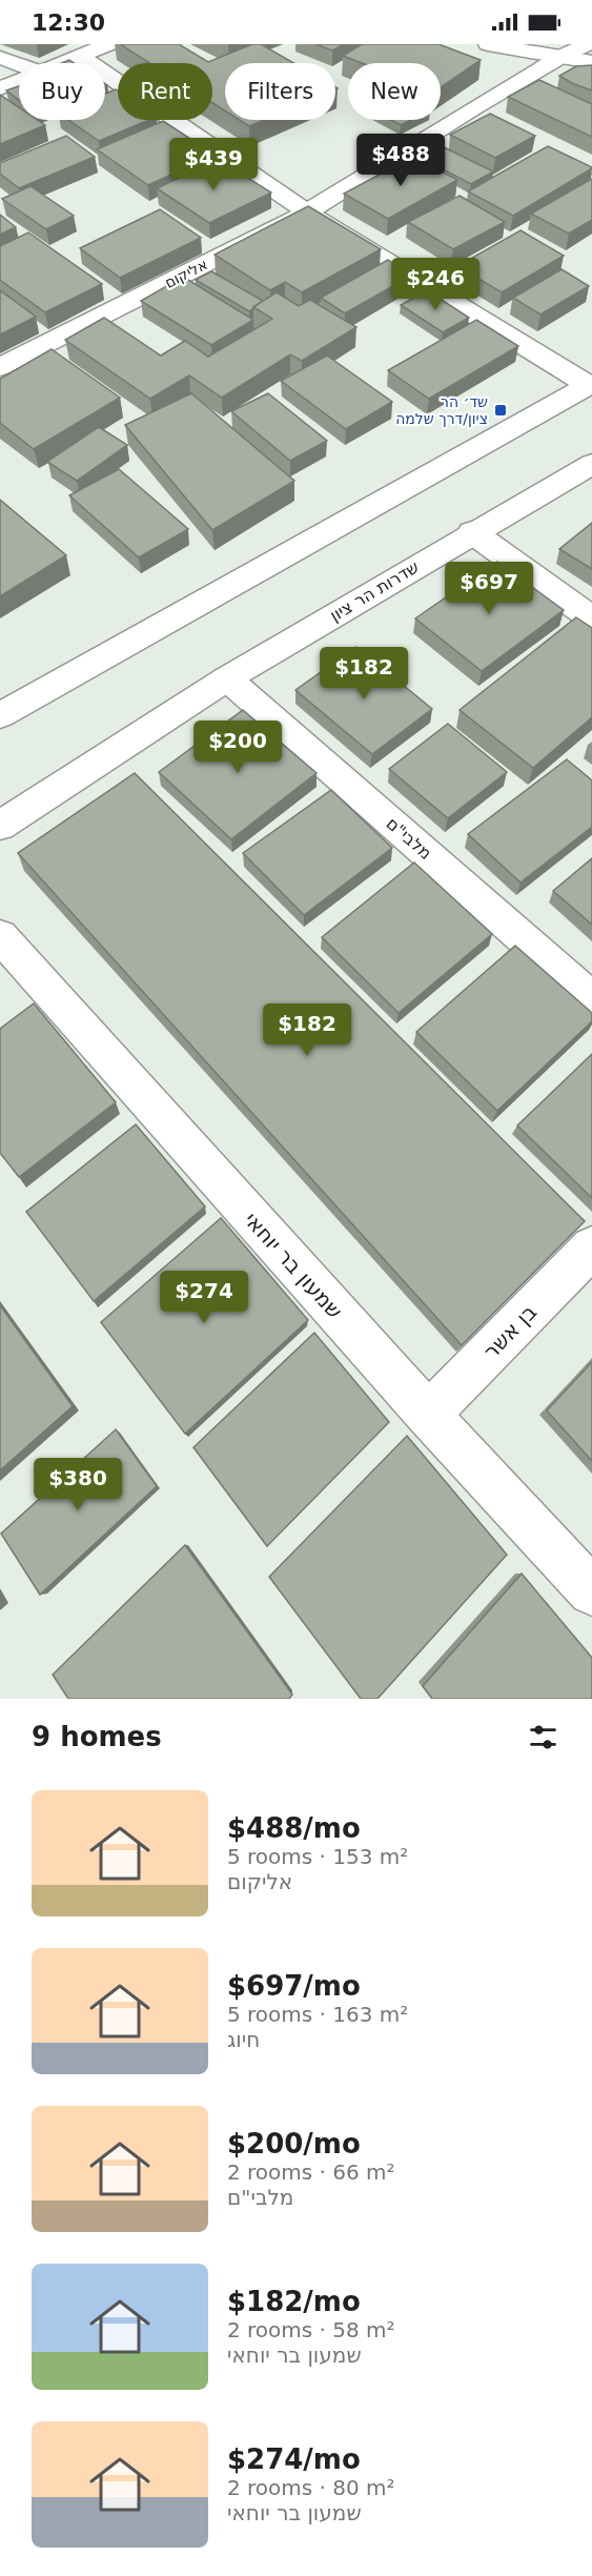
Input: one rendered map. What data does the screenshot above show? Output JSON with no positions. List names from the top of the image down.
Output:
{
  "streets": {
    "street": [
      "אליקום",
      "שדרות הר ציון",
      "מלבי\"ם",
      "שמעון בר יוחאי",
      "בן אשר"
    ]
  },
  "crossings": [
    ["שדרות הר ציון", "מלבי\"ם"],
    ["שמעון בר יוחאי", "בן אשר"]
  ],
  "places": {
    "transit": ["שד׳ הר ציון/דרך שלמה"]
  },
  "page": {
    "status": "12:30",
    "chip": [
      "Buy",
      "Rent",
      "Filters",
      "New"
    ],
    "price": [
      "$488",
      "$439",
      "$246",
      "$697",
      "$182",
      "$200",
      "$182",
      "$274",
      "$380"
    ],
    "heading": "9 homes",
    "list": [
      {
        "name": "$488/mo",
        "note": "5 rooms · 153 m² · אליקום"
      },
      {
        "name": "$697/mo",
        "note": "5 rooms · 163 m² · חיוג"
      },
      {
        "name": "$200/mo",
        "note": "2 rooms · 66 m² · מלבי\"ם"
      },
      {
        "name": "$182/mo",
        "note": "2 rooms · 58 m² · שמעון בר יוחאי"
      },
      {
        "name": "$274/mo",
        "note": "2 rooms · 80 m² · שמעון בר יוחאי"
      }
    ]
  }
}
